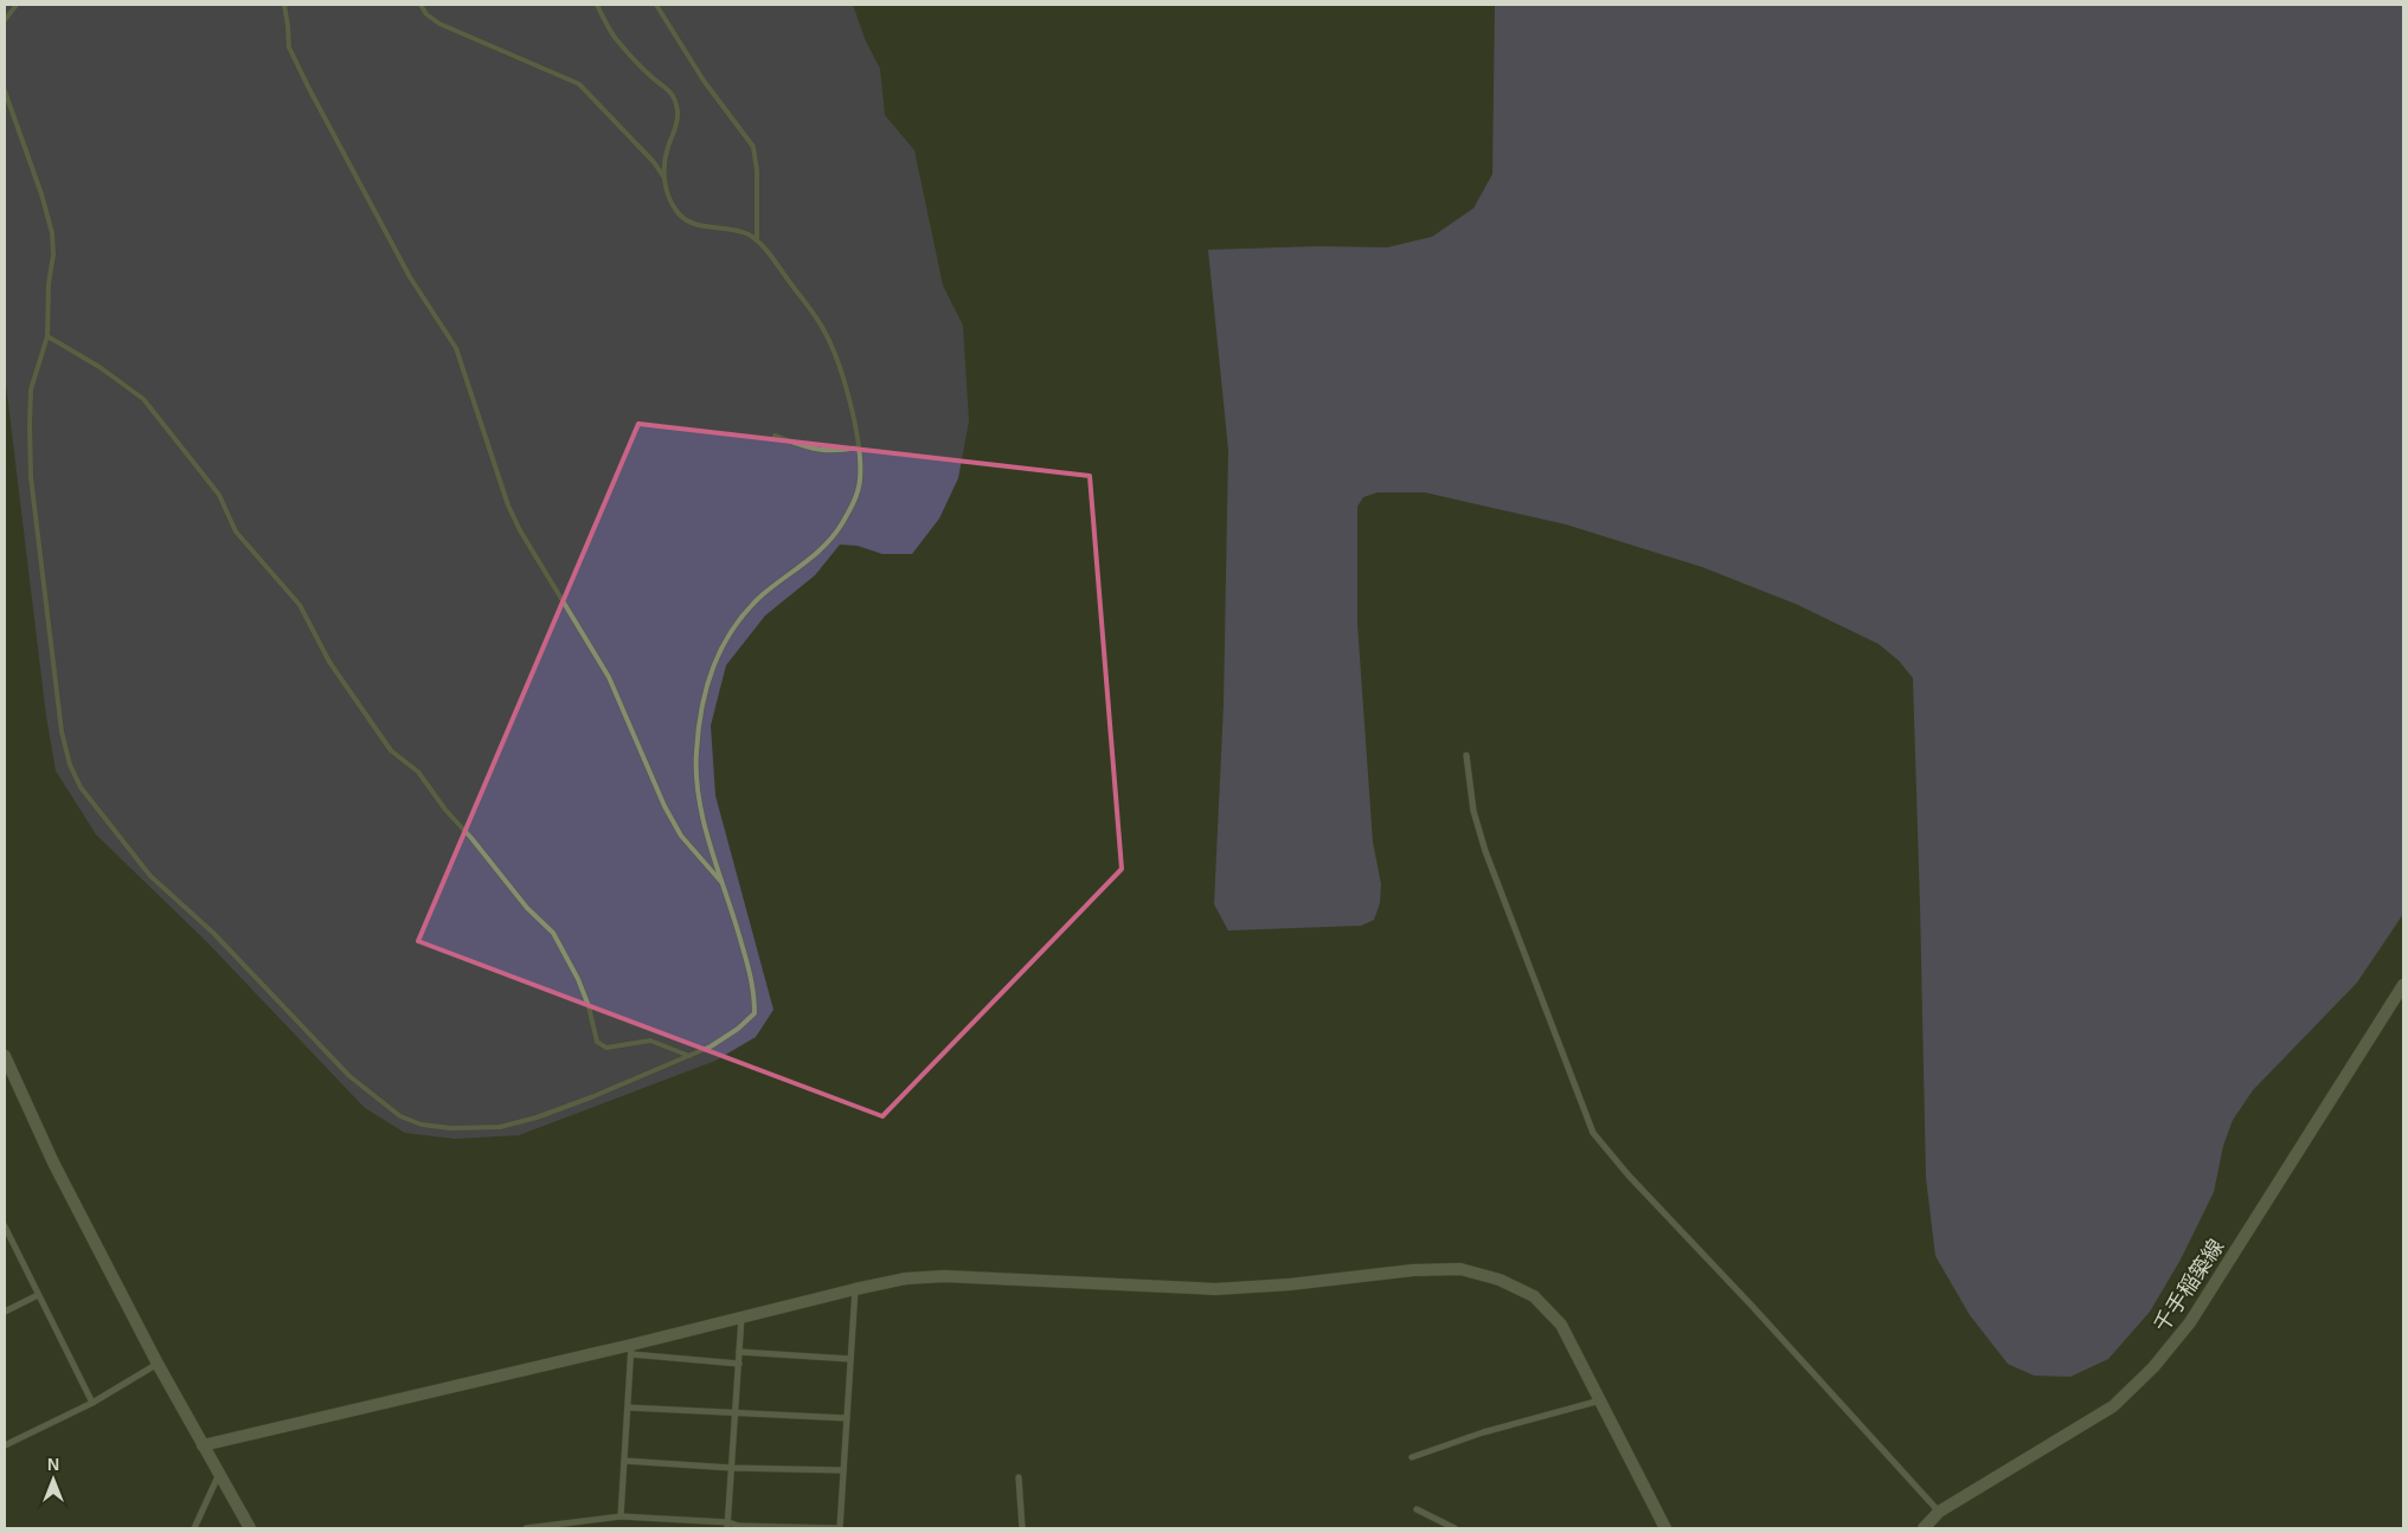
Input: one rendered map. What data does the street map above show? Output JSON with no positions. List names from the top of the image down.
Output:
{
  "streets": {
    "street": ["千手稲築線"]
  },
  "north": "top"
}
